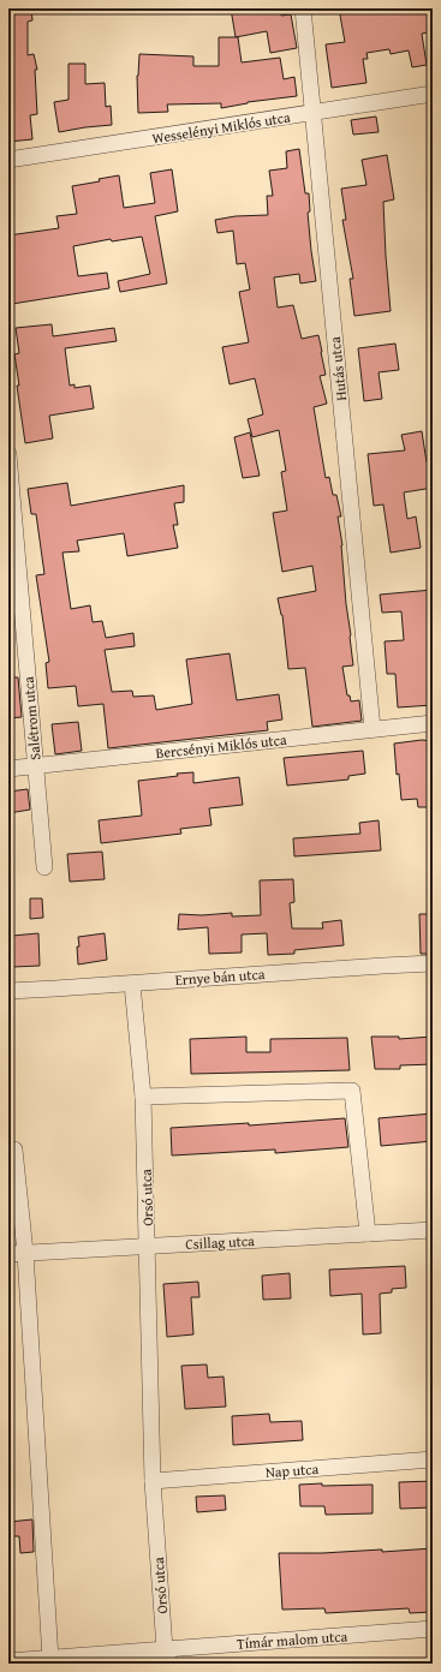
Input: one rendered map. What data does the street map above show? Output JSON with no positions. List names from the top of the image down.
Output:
{
  "streets": {
    "street": [
      "Wesselényi Miklós utca",
      "Hutás utca",
      "Salétrom utca",
      "Bercsényi Miklós utca",
      "Ernye bán utca",
      "Orsó utca",
      "Csillag utca",
      "Nap utca",
      "Tímár malom utca"
    ]
  },
  "crossings": [
    ["Wesselényi Miklós utca", "Hutás utca"],
    ["Hutás utca", "Bercsényi Miklós utca"],
    ["Salétrom utca", "Bercsényi Miklós utca"],
    ["Ernye bán utca", "Orsó utca"],
    ["Orsó utca", "Csillag utca"],
    ["Orsó utca", "Nap utca"],
    ["Orsó utca", "Tímár malom utca"]
  ]
}
